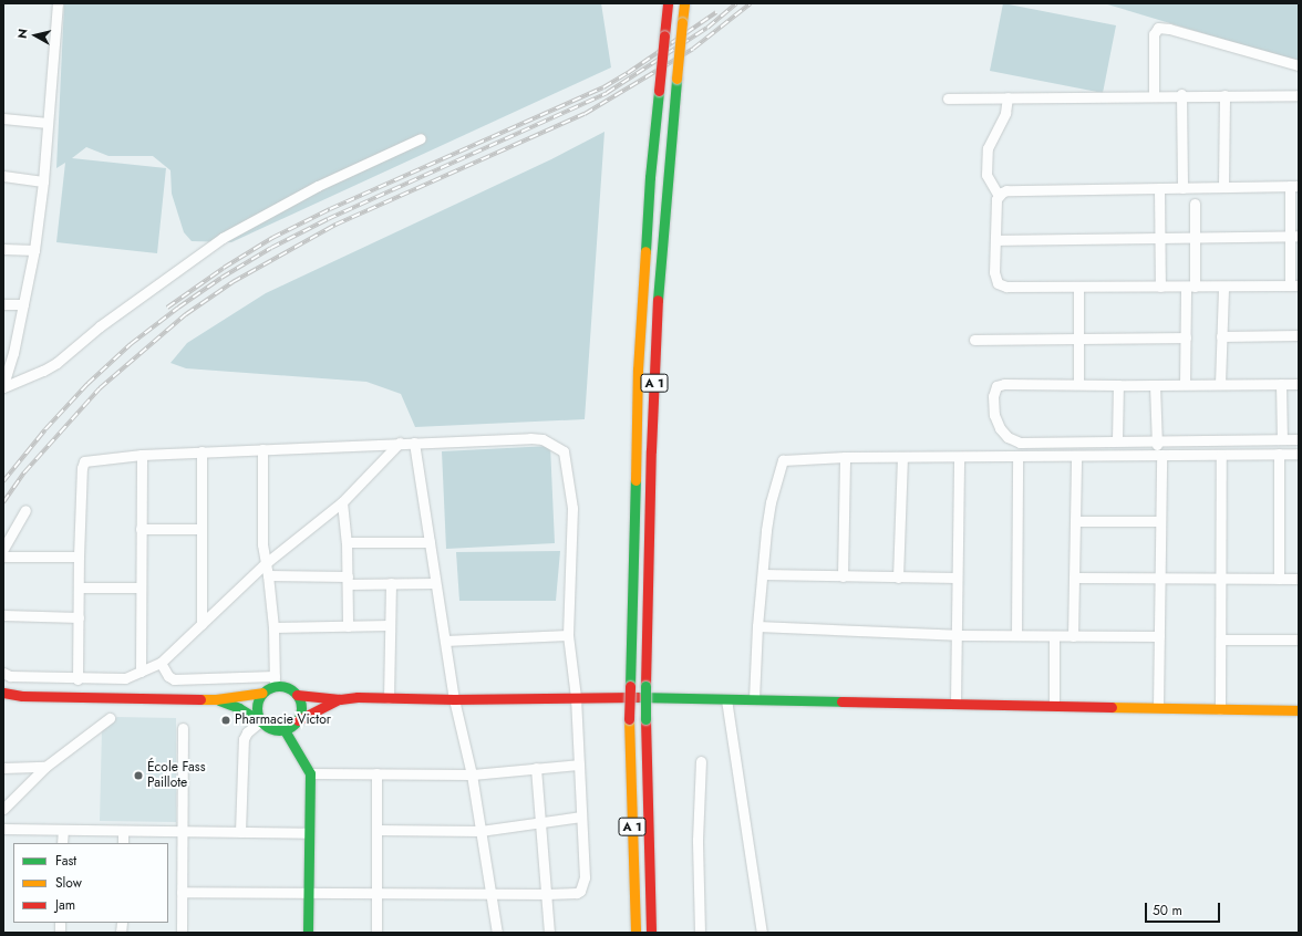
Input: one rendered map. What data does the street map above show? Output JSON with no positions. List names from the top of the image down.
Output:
{
  "streets": {
    "main road": ["A 1"]
  },
  "places": ["Pharmacie Victor", "École Fass Paillote"],
  "legend": ["Fast", "Slow", "Jam"],
  "scale_bar": "50 m",
  "north": "left"
}
